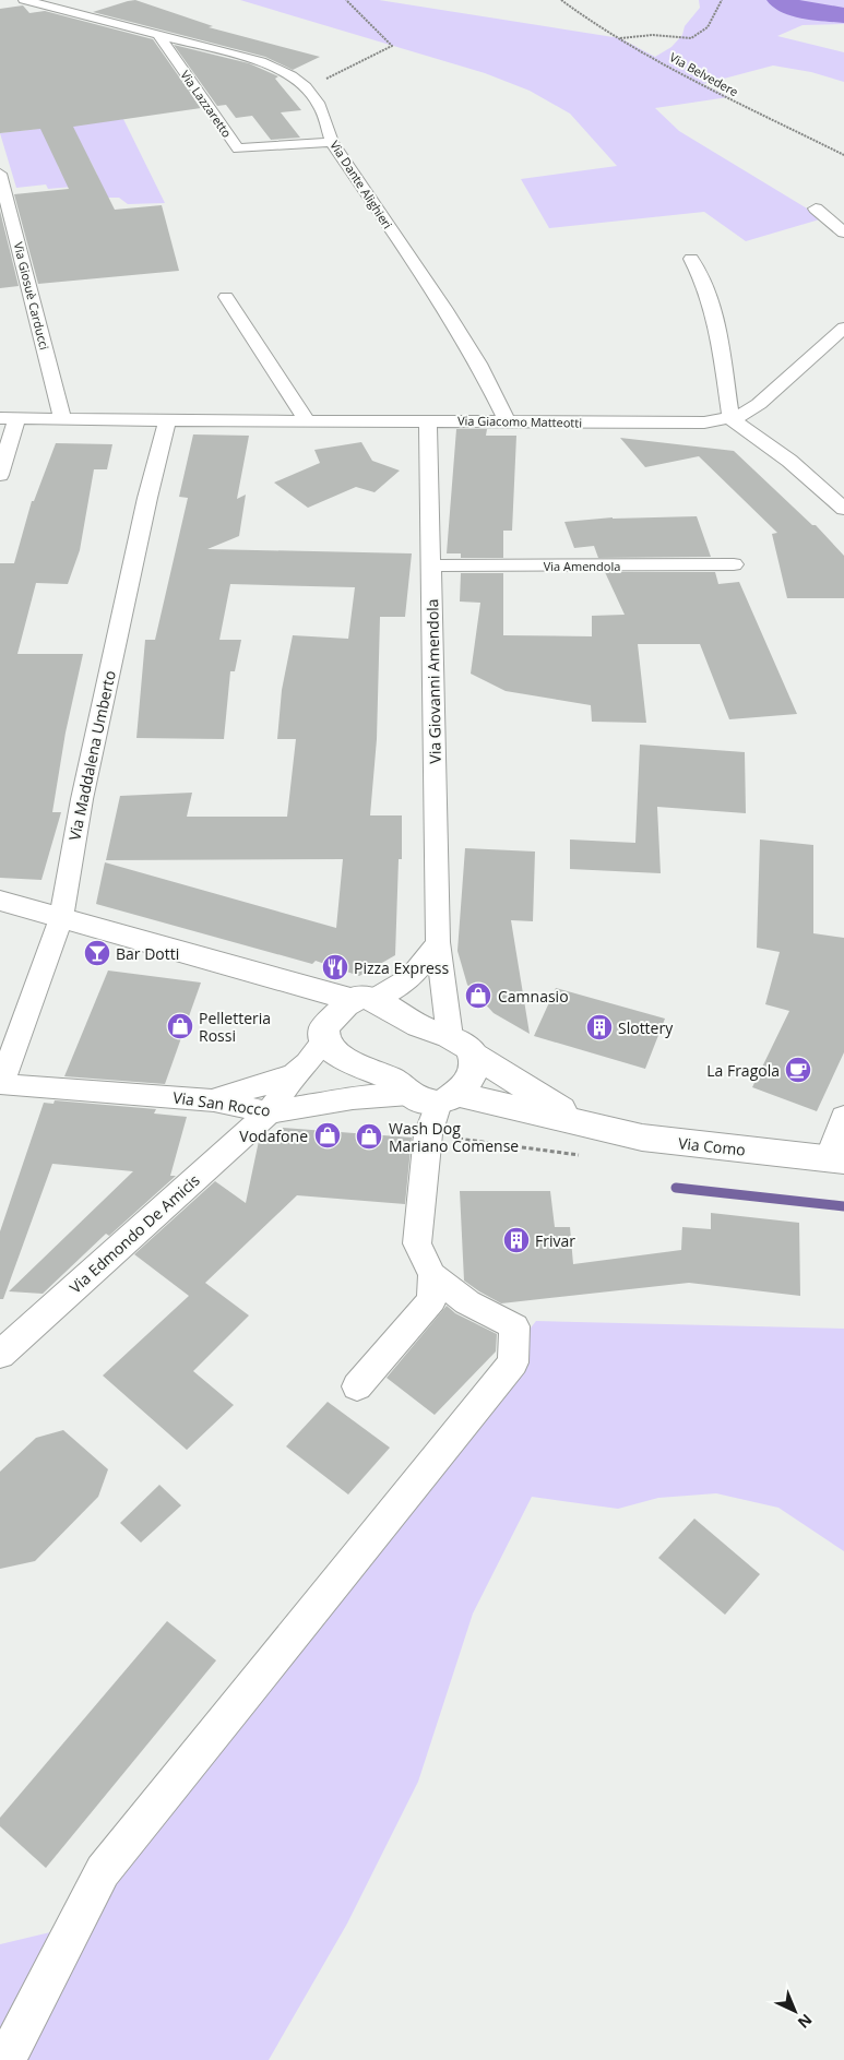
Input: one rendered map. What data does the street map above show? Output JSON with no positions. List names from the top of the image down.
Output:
{
  "streets": {
    "main road": ["Via Como"],
    "street": [
      "Via Lazzaretto",
      "Via Dante Alighieri",
      "Via Giosuè Carducci",
      "Via Giacomo Matteotti",
      "Via Amendola",
      "Via Giovanni Amendola",
      "Via Maddalena Umberto",
      "Via San Rocco",
      "Via Edmondo De Amicis"
    ],
    "path": ["Via Belvedere"]
  },
  "crossings": [
    ["Via Lazzaretto", "Via Dante Alighieri"],
    ["Via Dante Alighieri", "Via Giacomo Matteotti"],
    ["Via Giosuè Carducci", "Via Giacomo Matteotti"],
    ["Via Giacomo Matteotti", "Via Giovanni Amendola"],
    ["Via Giacomo Matteotti", "Via Maddalena Umberto"],
    ["Via Amendola", "Via Giovanni Amendola"],
    ["Via Giovanni Amendola", "Via Como"],
    ["Via Maddalena Umberto", "Via San Rocco"],
    ["Via Maddalena Umberto", "Via Como"],
    ["Via San Rocco", "Via Como"],
    ["Via San Rocco", "Via Edmondo De Amicis"],
    ["Via Como", "Via Edmondo De Amicis"]
  ],
  "places": {
    "bar": ["Bar Dotti"],
    "restaurant": ["Pizza Express"],
    "shop": [
      "Camnasio",
      "Pelletteria Rossi",
      "Vodafone",
      "Wash Dog Mariano Comense"
    ],
    "building": ["Slottery", "Frivar"],
    "cafe": ["La Fragola"]
  },
  "north": "bottom right"
}
